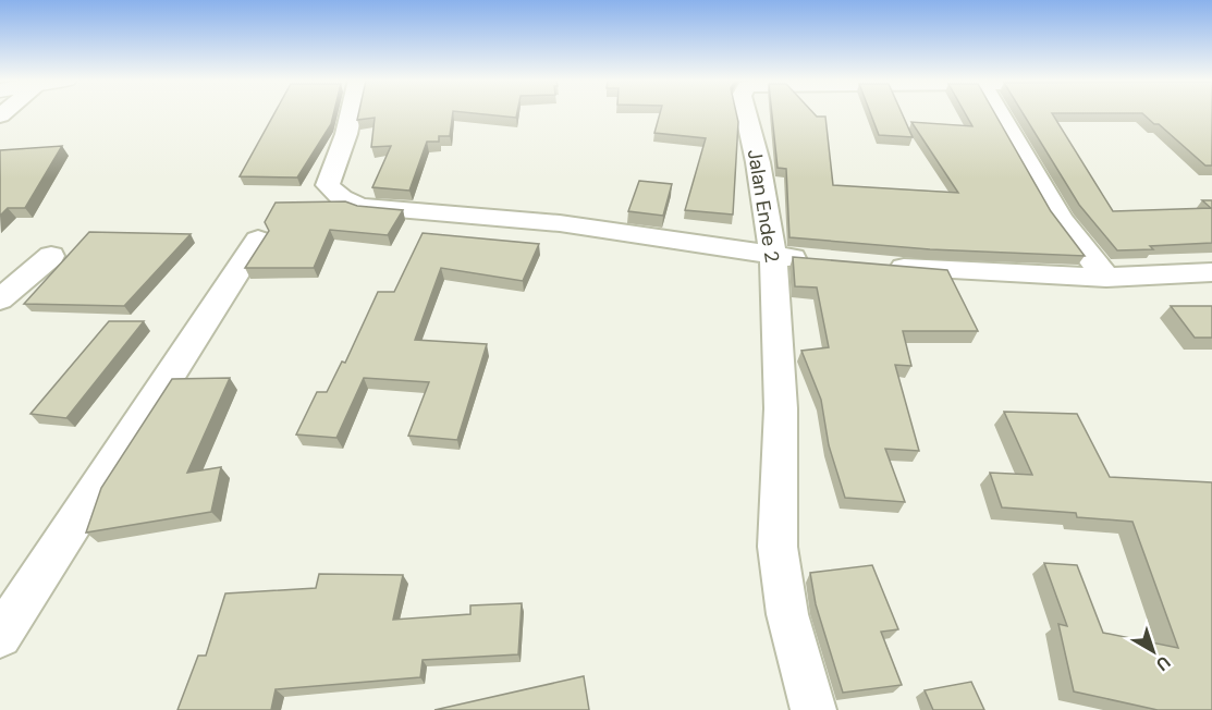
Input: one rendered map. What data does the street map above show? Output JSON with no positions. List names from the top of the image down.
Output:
{
  "streets": {
    "street": ["Jalan Ende 2"]
  },
  "north": "bottom right"
}
